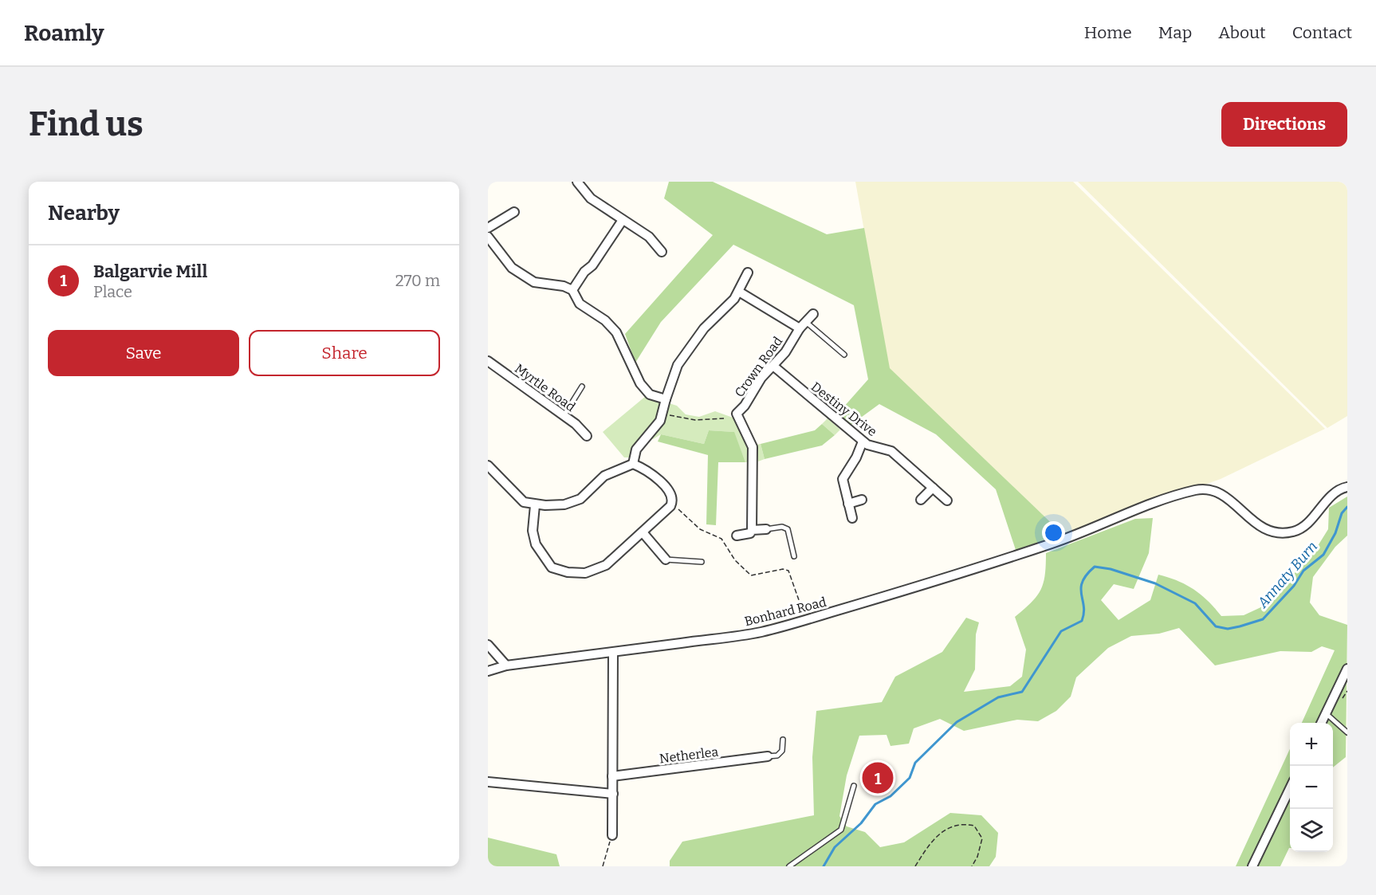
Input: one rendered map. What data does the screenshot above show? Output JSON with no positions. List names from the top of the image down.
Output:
{
  "streets": {
    "street": [
      "Crown Road",
      "Myrtle Road",
      "Destiny Drive",
      "Bonhard Road",
      "Netherlea"
    ]
  },
  "crossings": [
    ["Crown Road", "Destiny Drive"]
  ],
  "water": ["Annaty Burn"],
  "page": {
    "header": "Roamly",
    "nav": [
      "Home",
      "Map",
      "About",
      "Contact"
    ],
    "buttons": [
      "Directions",
      ["Save", "Share"]
    ],
    "title": "Find us",
    "heading": "Nearby",
    "list": [
      {
        "mark": "1",
        "name": "Balgarvie Mill",
        "note": "Place",
        "value": "270 m"
      }
    ],
    "map_buttons": ["+", "−"],
    "pins": "1"
  }
}
